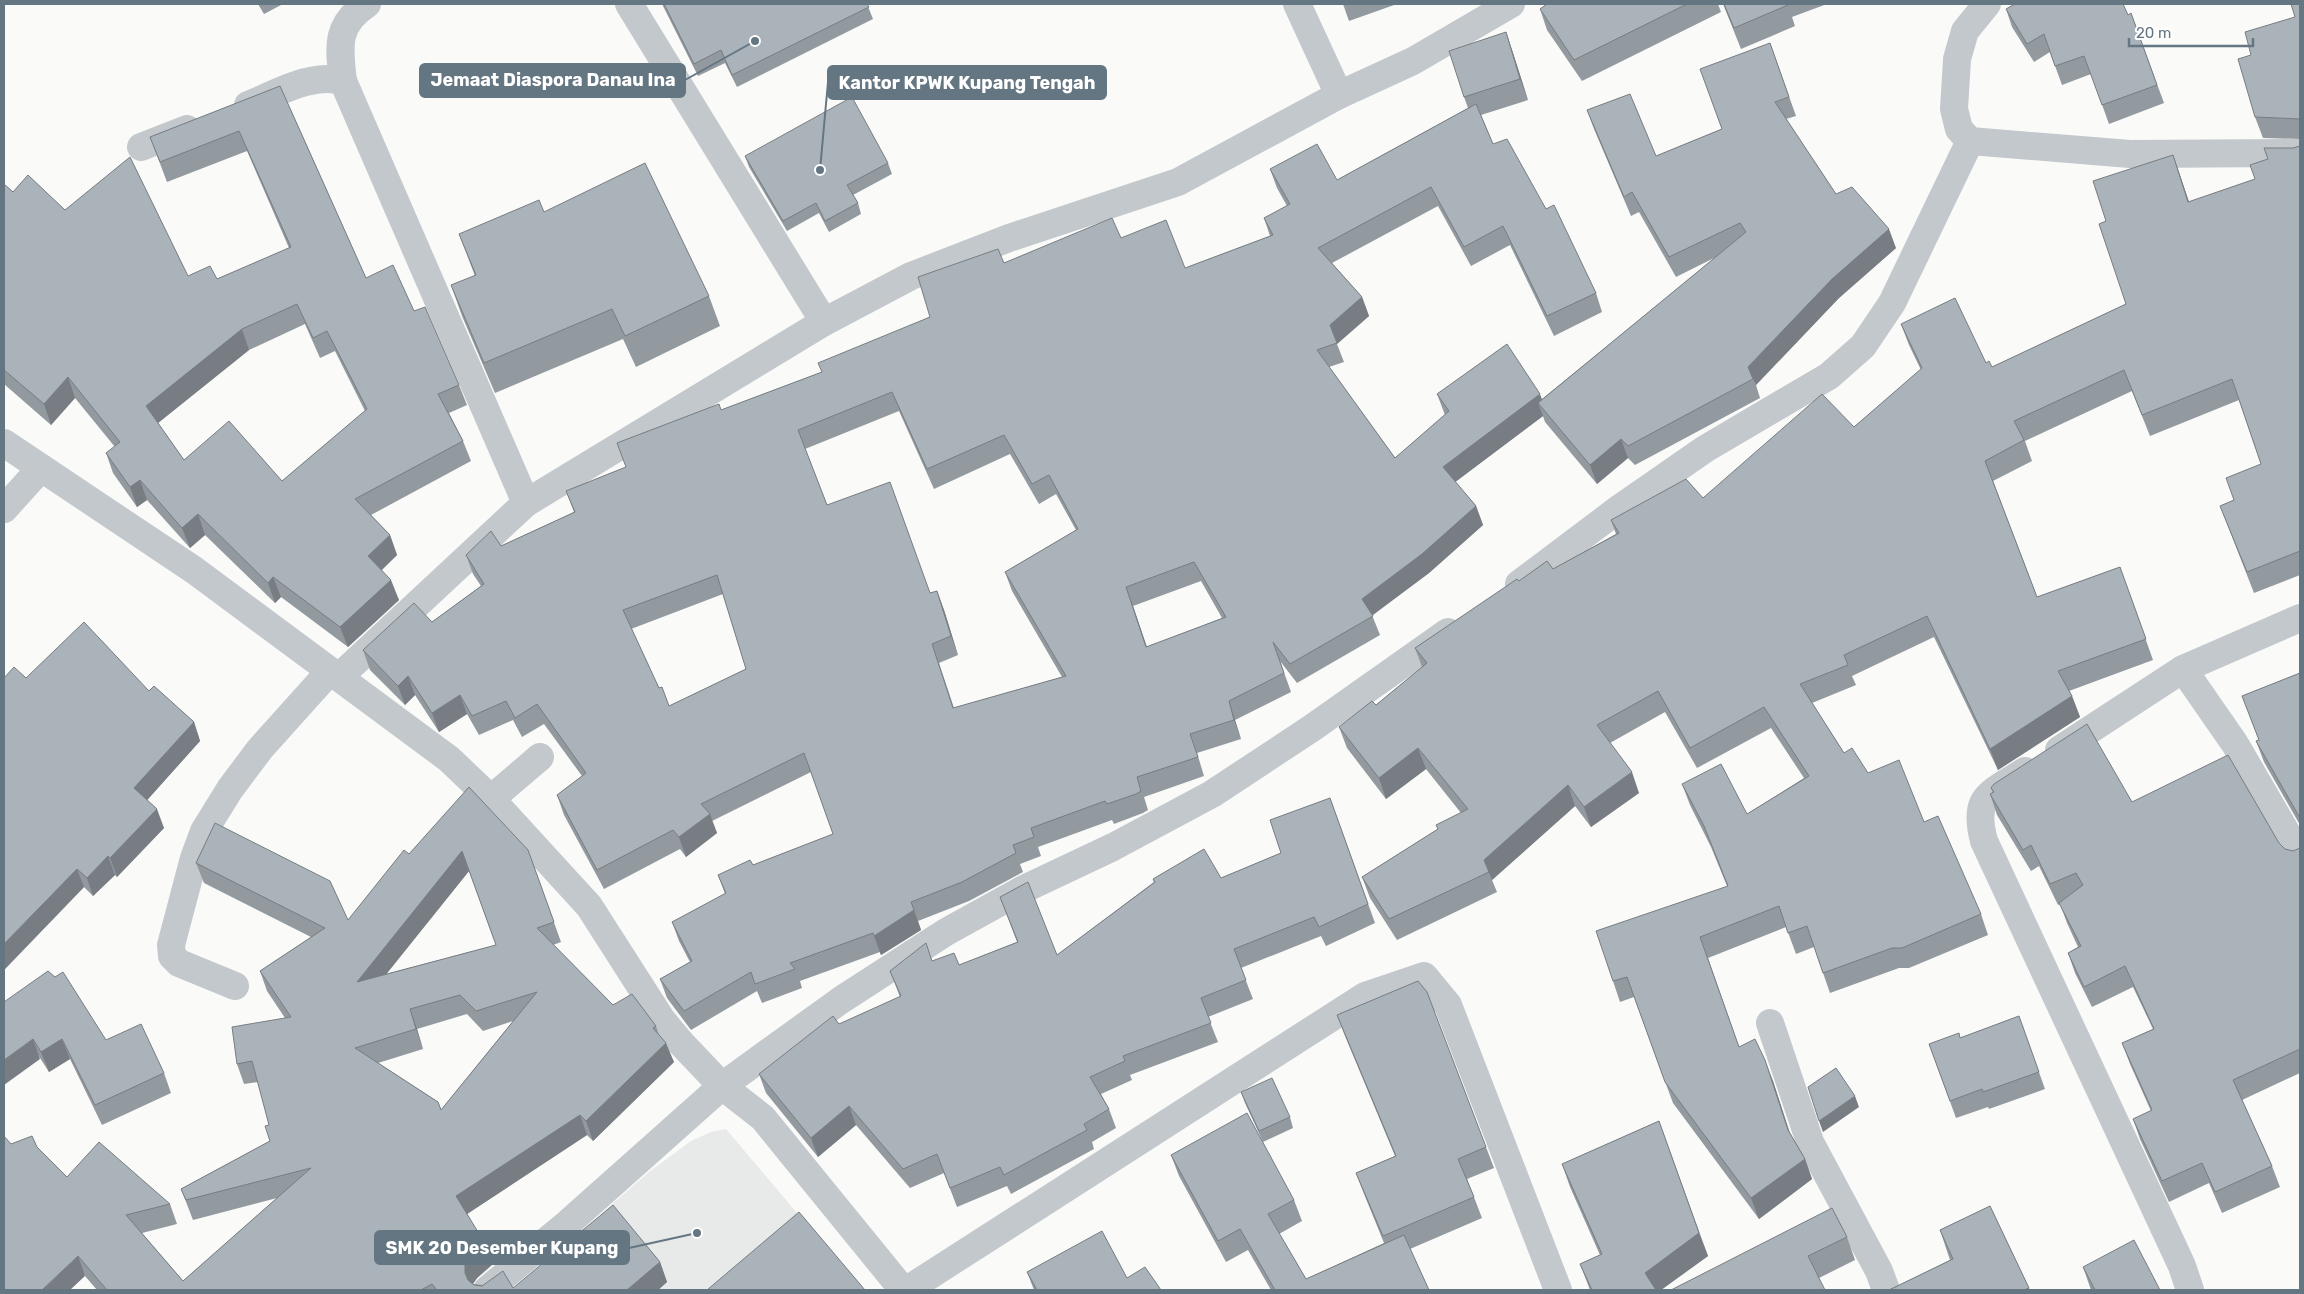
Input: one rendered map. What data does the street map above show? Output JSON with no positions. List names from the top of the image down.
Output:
{
  "places": ["Jemaat Diaspora Danau Ina", "Kantor KPWK Kupang Tengah", "SMK 20 Desember Kupang"],
  "scale_bar": "20 m"
}
